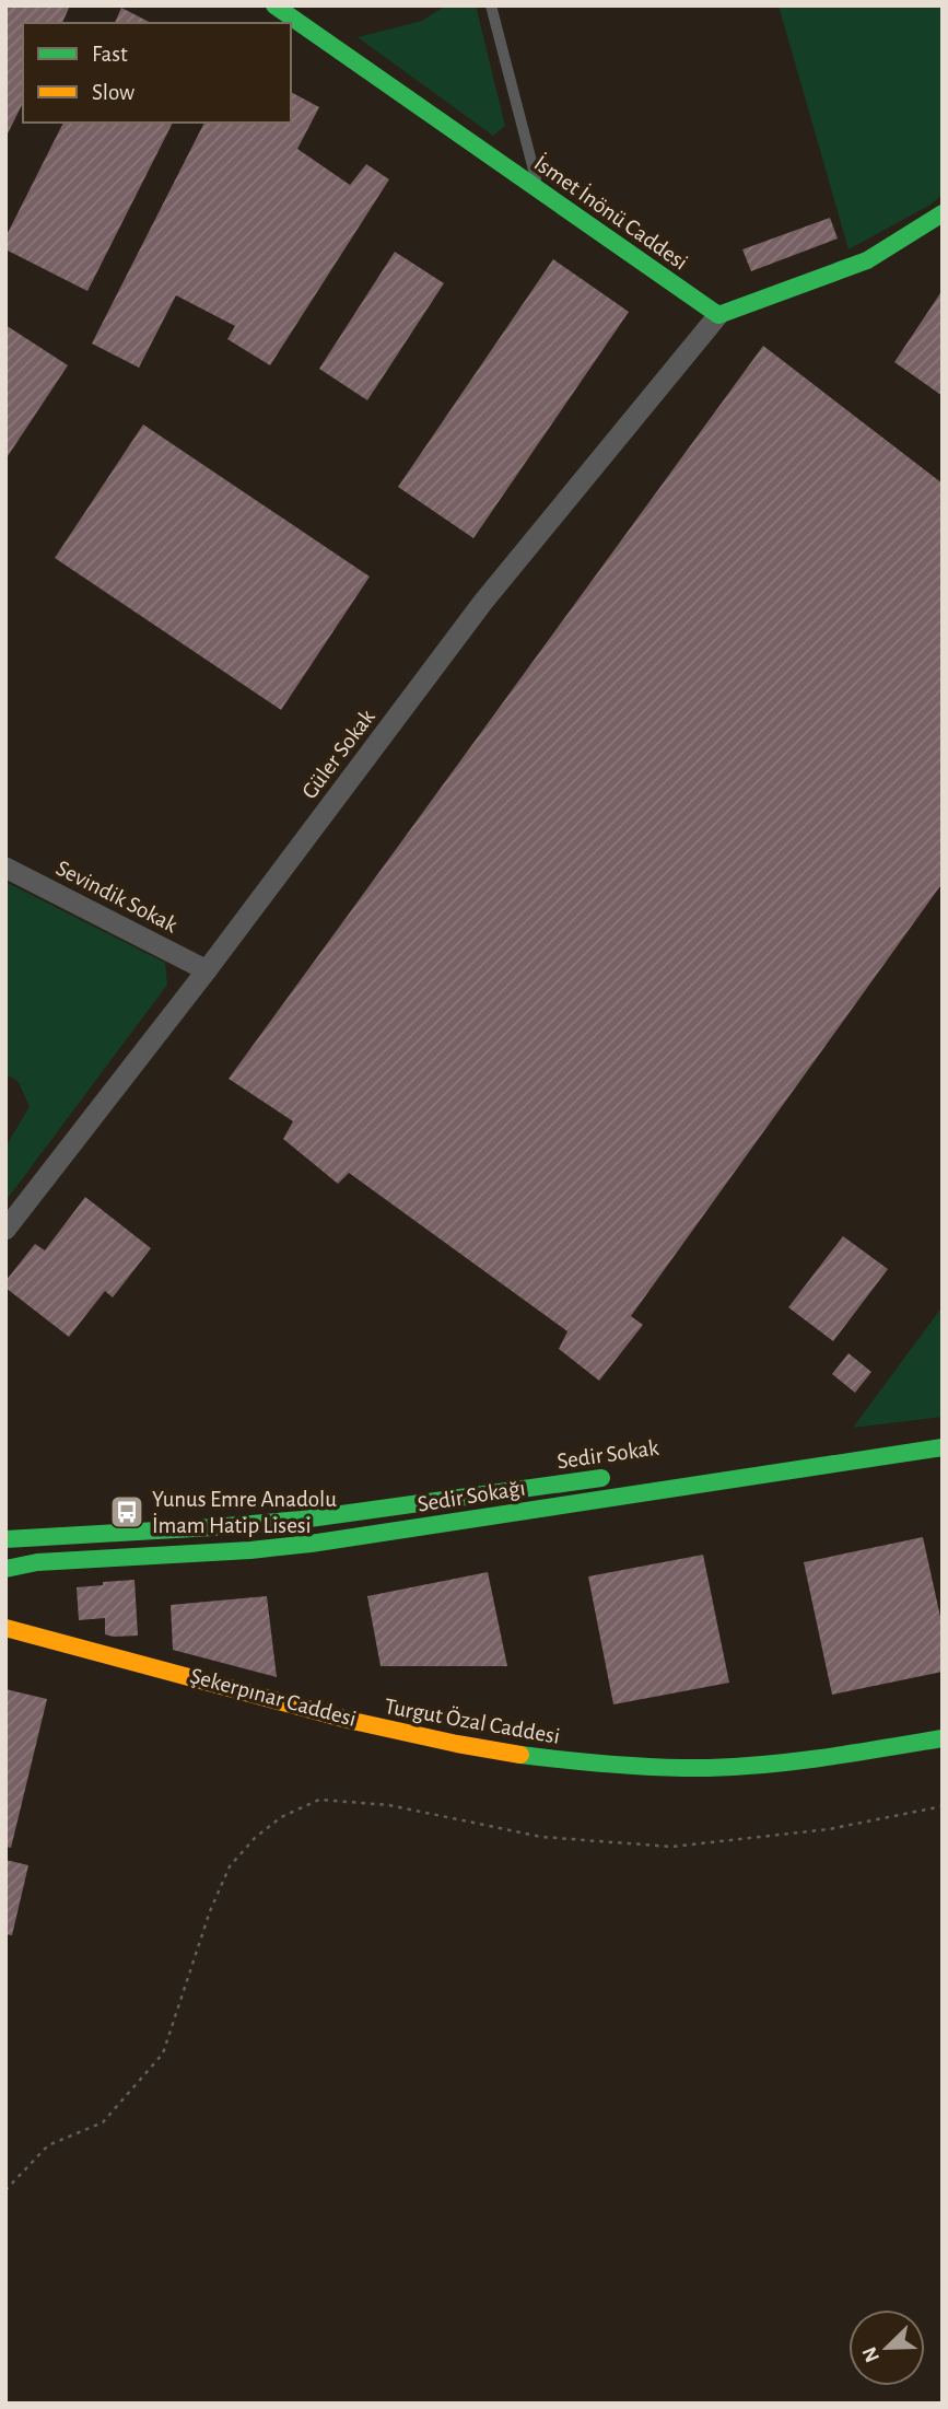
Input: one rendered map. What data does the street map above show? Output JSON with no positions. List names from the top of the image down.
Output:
{
  "streets": {
    "street": [
      "İsmet İnönü Caddesi",
      "Güler Sokak",
      "Sevindik Sokak",
      "Sedir Sokak",
      "Sedir Sokağı",
      "Turgut Özal Caddesi"
    ]
  },
  "crossings": [
    ["İsmet İnönü Caddesi", "Güler Sokak"],
    ["Güler Sokak", "Sevindik Sokak"]
  ],
  "places": {
    "bus stop": ["Yunus Emre Anadolu İmam Hatip Lisesi"]
  },
  "legend": ["Fast", "Slow"],
  "north": "bottom left"
}
